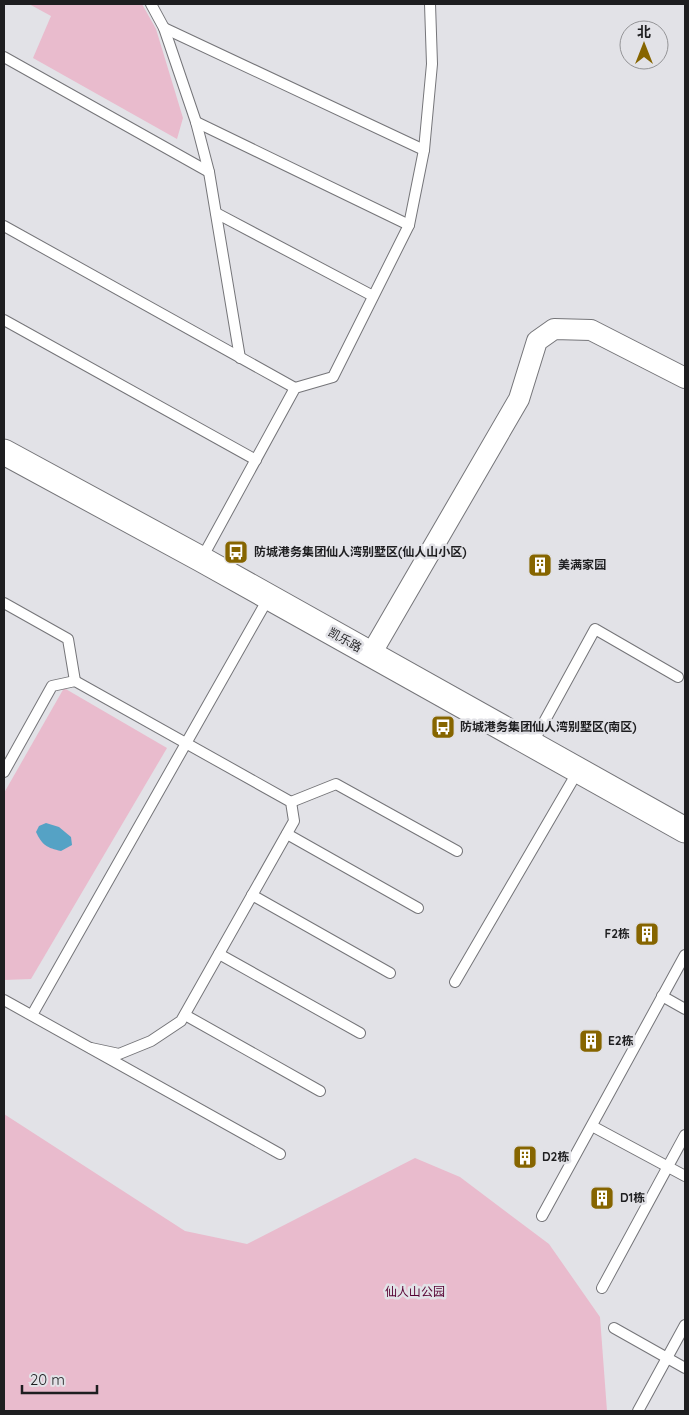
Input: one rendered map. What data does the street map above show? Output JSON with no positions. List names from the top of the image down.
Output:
{
  "streets": {
    "street": ["凯乐路"]
  },
  "parks": ["仙人山公园"],
  "places": {
    "bus stop": ["防城港务集团仙人湾别墅区(仙人山小区)", "防城港务集团仙人湾别墅区(南区)"],
    "building": [
      "美满家园",
      "F2栋",
      "E2栋",
      "D2栋",
      "D1栋"
    ]
  },
  "scale_bar": "20 m",
  "north": "top"
}
